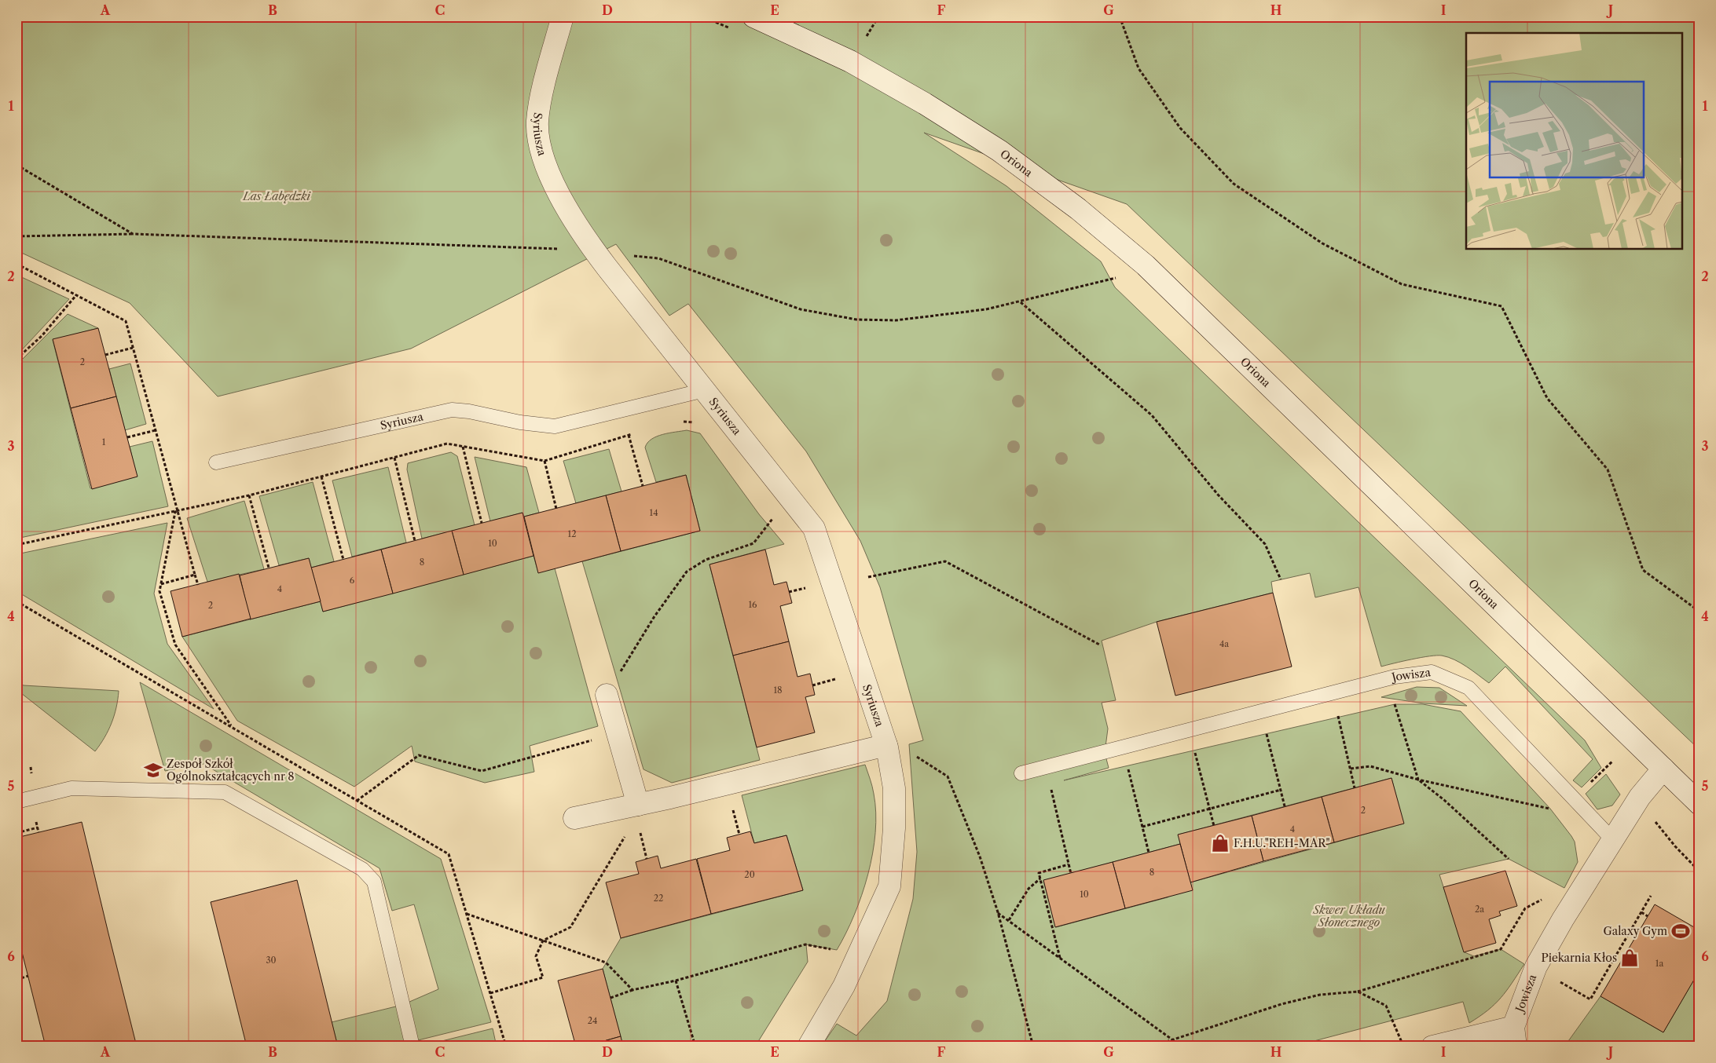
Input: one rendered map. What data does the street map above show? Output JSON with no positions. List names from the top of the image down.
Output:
{
  "streets": {
    "street": ["Syriusza", "Oriona", "Jowisza"]
  },
  "crossings": [
    ["Oriona", "Jowisza"]
  ],
  "parks": ["Las Łabędzki", "Skwer Układu Słonecznego"],
  "places": {
    "school or university": ["Zespół Szkół Ogólnokształcących nr 8"],
    "shop": ["F.H.U.\"REH-MAR\"", "Piekarnia Kłos"],
    "sports": ["Galaxy Gym"]
  },
  "house_numbers": [
    "2",
    "1",
    "14",
    "12",
    "10",
    "8",
    "6",
    "4",
    "16",
    "2",
    "4a",
    "18",
    "2",
    "4",
    "8",
    "20",
    "10",
    "22",
    "2a",
    "30",
    "1a",
    "24"
  ],
  "grid": {
    "columns": [
      "A",
      "B",
      "C",
      "D",
      "E",
      "F",
      "G",
      "H",
      "I",
      "J"
    ],
    "rows": [
      "1",
      "2",
      "3",
      "4",
      "5",
      "6"
    ]
  }
}
